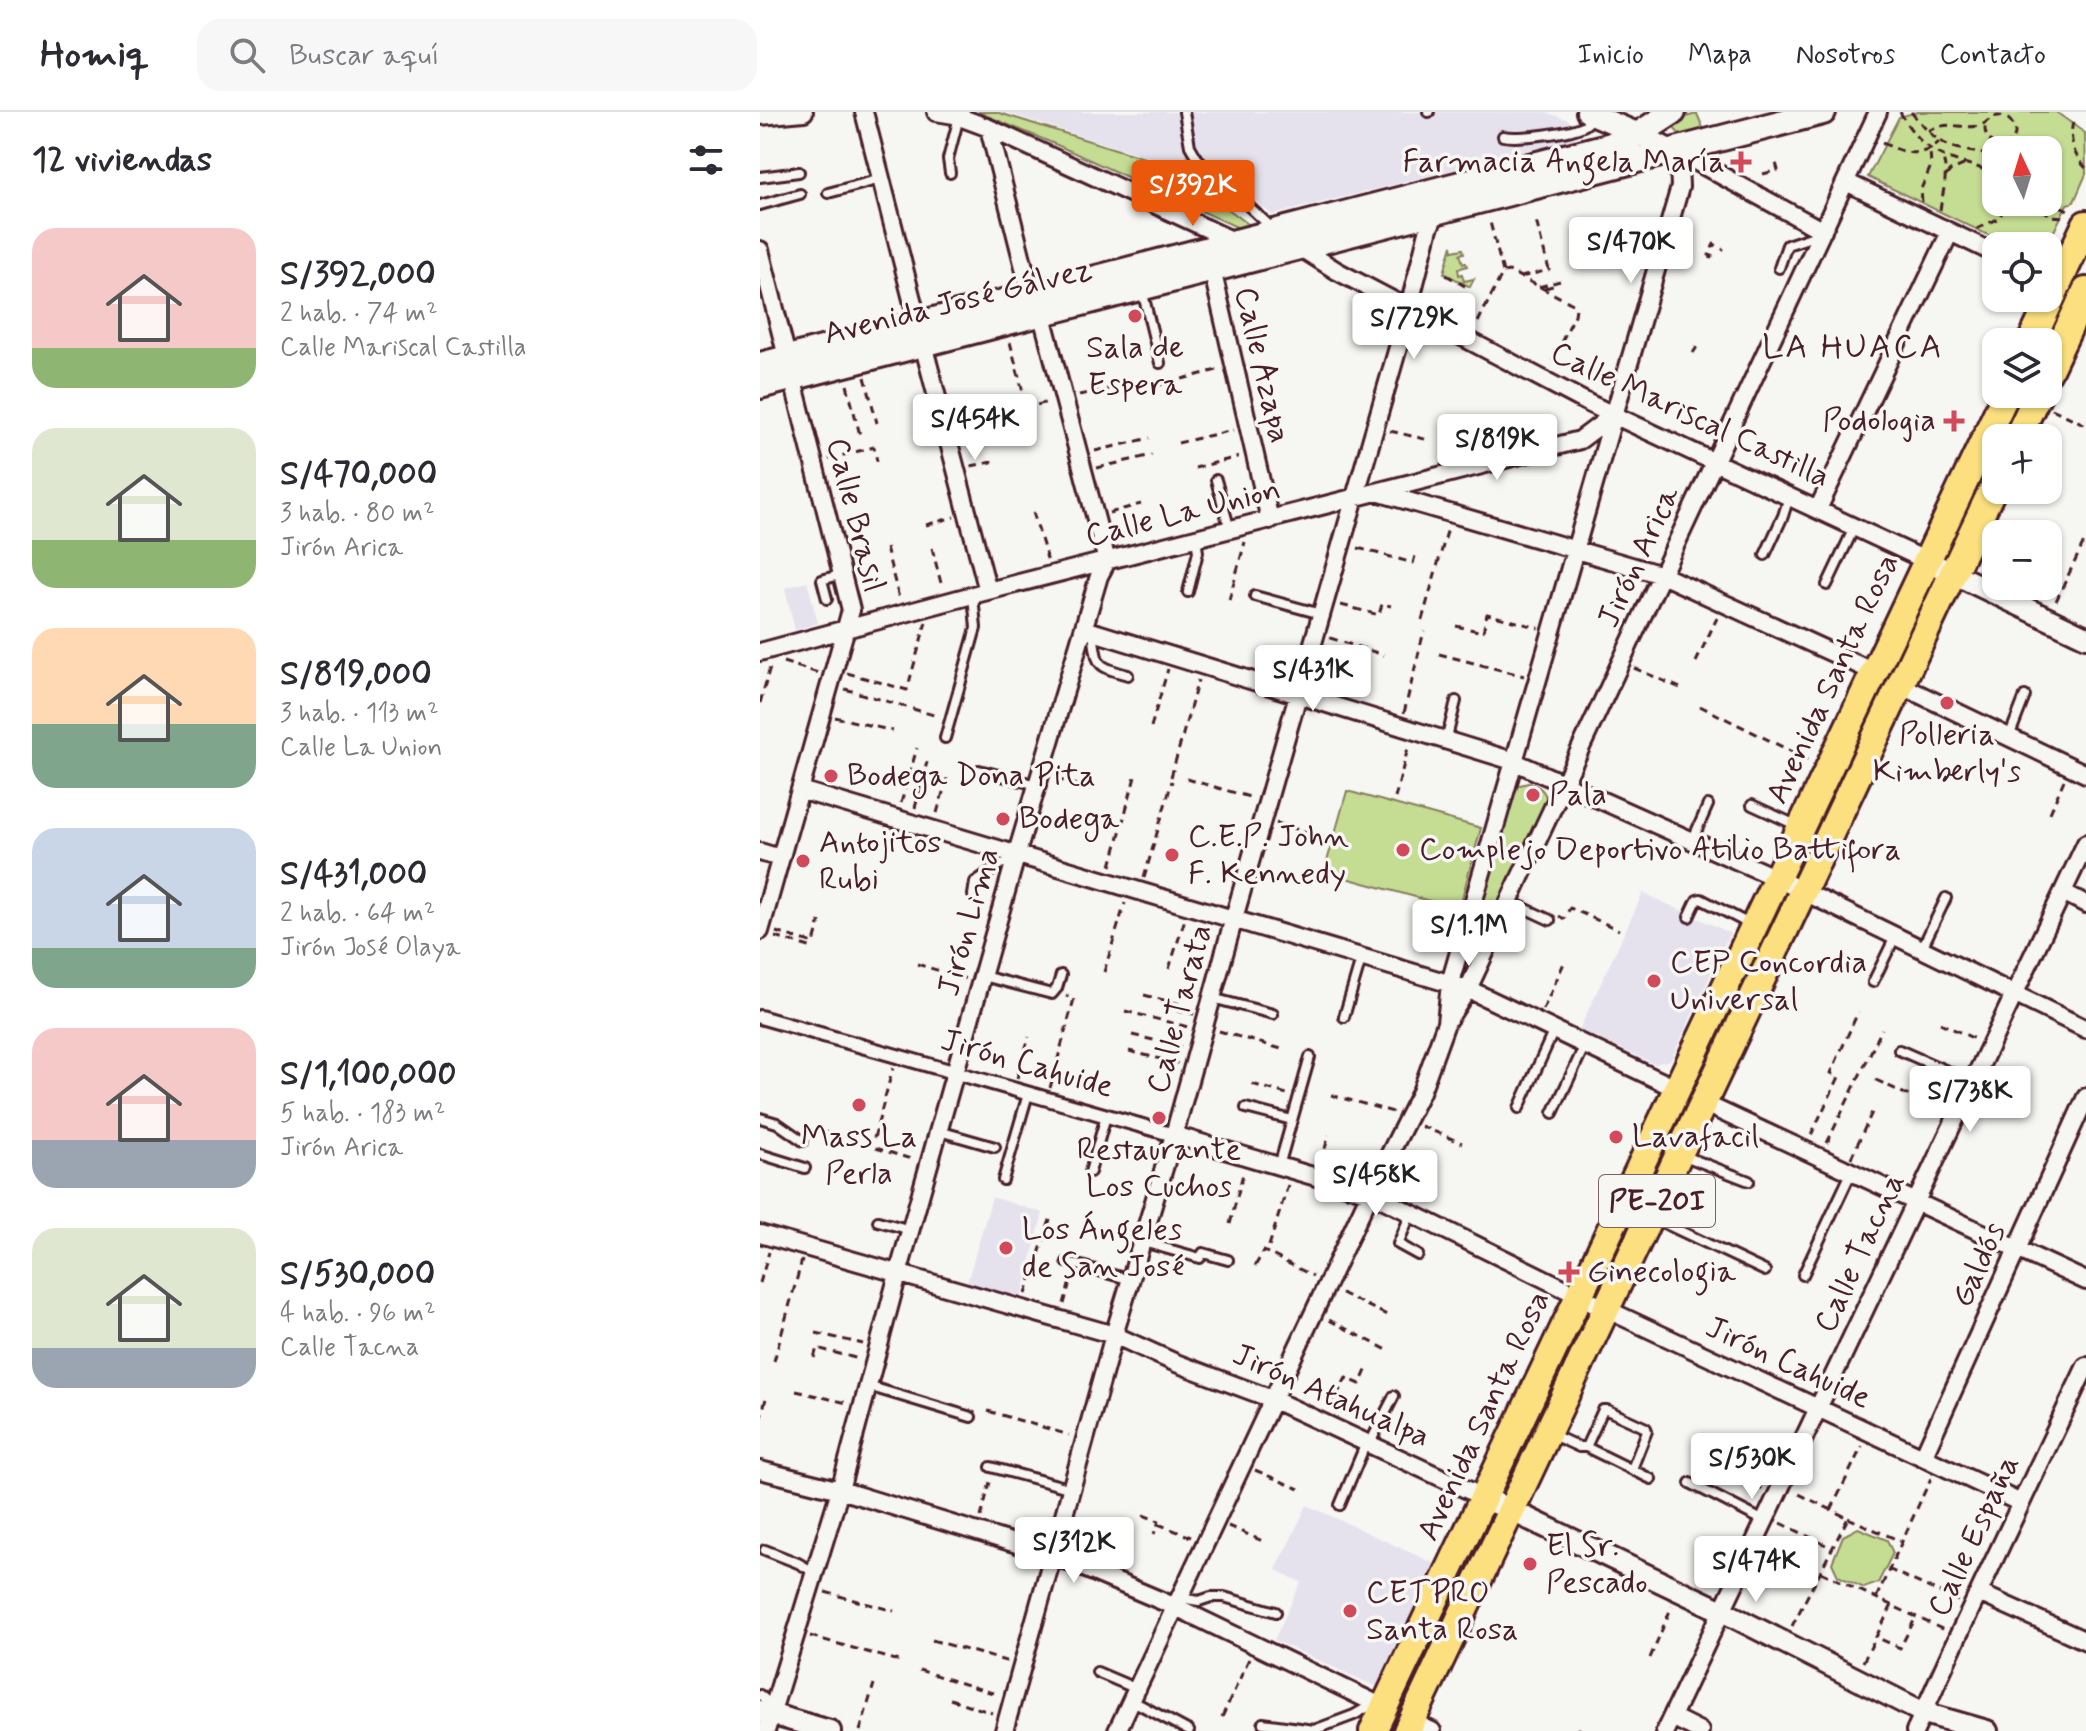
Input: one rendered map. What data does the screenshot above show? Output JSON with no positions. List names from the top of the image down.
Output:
{
  "streets": {
    "main road": ["Avenida José Gálvez", "Avenida Santa Rosa", "PE-20I"],
    "street": [
      "Calle Azapa",
      "Calle Mariscal Castilla",
      "Calle La Union",
      "Calle Brasil",
      "Jirón Arica",
      "Jirón Lima",
      "Calle Tarata",
      "Jirón Cahuide",
      "Calle Tacna",
      "Galdós",
      "Jirón Atahualpa",
      "Calle España"
    ]
  },
  "crossings": [
    ["Avenida José Gálvez", "Calle Azapa"],
    ["Avenida José Gálvez", "Calle Mariscal Castilla"],
    ["Avenida José Gálvez", "Calle Brasil"],
    ["Avenida José Gálvez", "Jirón Arica"],
    ["Avenida José Gálvez", "Calle Tarata"],
    ["Calle Azapa", "Calle La Union"],
    ["Calle Mariscal Castilla", "Calle La Union"],
    ["Calle Mariscal Castilla", "Jirón Arica"],
    ["Calle Mariscal Castilla", "Avenida Santa Rosa"],
    ["Calle Mariscal Castilla", "Calle Tarata"],
    ["Calle La Union", "Calle Brasil"],
    ["Calle La Union", "Jirón Arica"],
    ["Calle La Union", "Jirón Lima"],
    ["Calle La Union", "Calle Tarata"],
    ["Jirón Arica", "Jirón Cahuide"],
    ["Jirón Arica", "Jirón Atahualpa"],
    ["Avenida Santa Rosa", "Jirón Cahuide"],
    ["Avenida Santa Rosa", "Jirón Atahualpa"],
    ["Jirón Lima", "Jirón Cahuide"],
    ["Jirón Lima", "Jirón Atahualpa"],
    ["Calle Tarata", "Jirón Cahuide"],
    ["Calle Tarata", "Jirón Atahualpa"],
    ["Jirón Cahuide", "Calle Tacna"],
    ["Jirón Cahuide", "Galdós"],
    ["Jirón Cahuide", "Calle España"],
    ["Calle Tacna", "Jirón Atahualpa"],
    ["Jirón Atahualpa", "Calle España"]
  ],
  "districts": ["LA HUACA"],
  "places": {
    "health": ["Farmacia Angela María", "Podologia", "Ginecologia"],
    "other": [
      "Sala de Espera",
      "Polleria Kimberly's",
      "Bodega Dona Pita",
      "Pala",
      "Bodega",
      "Complejo Deportivo Atilio Battifora",
      "C.E.P. John F. Kennedy",
      "Antojitos Rubi",
      "CEP Concordia Universal",
      "Mass La Perla",
      "Restaurante Los Cuchos",
      "Lavafacil",
      "Los Ángeles de San José",
      "El Sr. Pescado",
      "CETPRO Santa Rosa"
    ]
  },
  "north": "top",
  "page": {
    "header": "Homiq",
    "search": "Buscar aquí",
    "nav": [
      "Inicio",
      "Mapa",
      "Nosotros",
      "Contacto"
    ],
    "heading": "12 viviendas",
    "map_buttons": ["+", "−"],
    "price": [
      "S/392K",
      "S/470K",
      "S/729K",
      "S/454K",
      "S/819K",
      "S/431K",
      "S/1.1M",
      "S/738K",
      "S/458K",
      "S/530K",
      "S/312K",
      "S/474K"
    ],
    "list": [
      {
        "name": "S/392,000",
        "note": "2 hab. · 74 m² · Calle Mariscal Castilla"
      },
      {
        "name": "S/470,000",
        "note": "3 hab. · 80 m² · Jirón Arica"
      },
      {
        "name": "S/819,000",
        "note": "3 hab. · 113 m² · Calle La Union"
      },
      {
        "name": "S/431,000",
        "note": "2 hab. · 64 m² · Jirón José Olaya"
      },
      {
        "name": "S/1,100,000",
        "note": "5 hab. · 183 m² · Jirón Arica"
      },
      {
        "name": "S/530,000",
        "note": "4 hab. · 96 m² · Calle Tacna"
      }
    ]
  }
}
